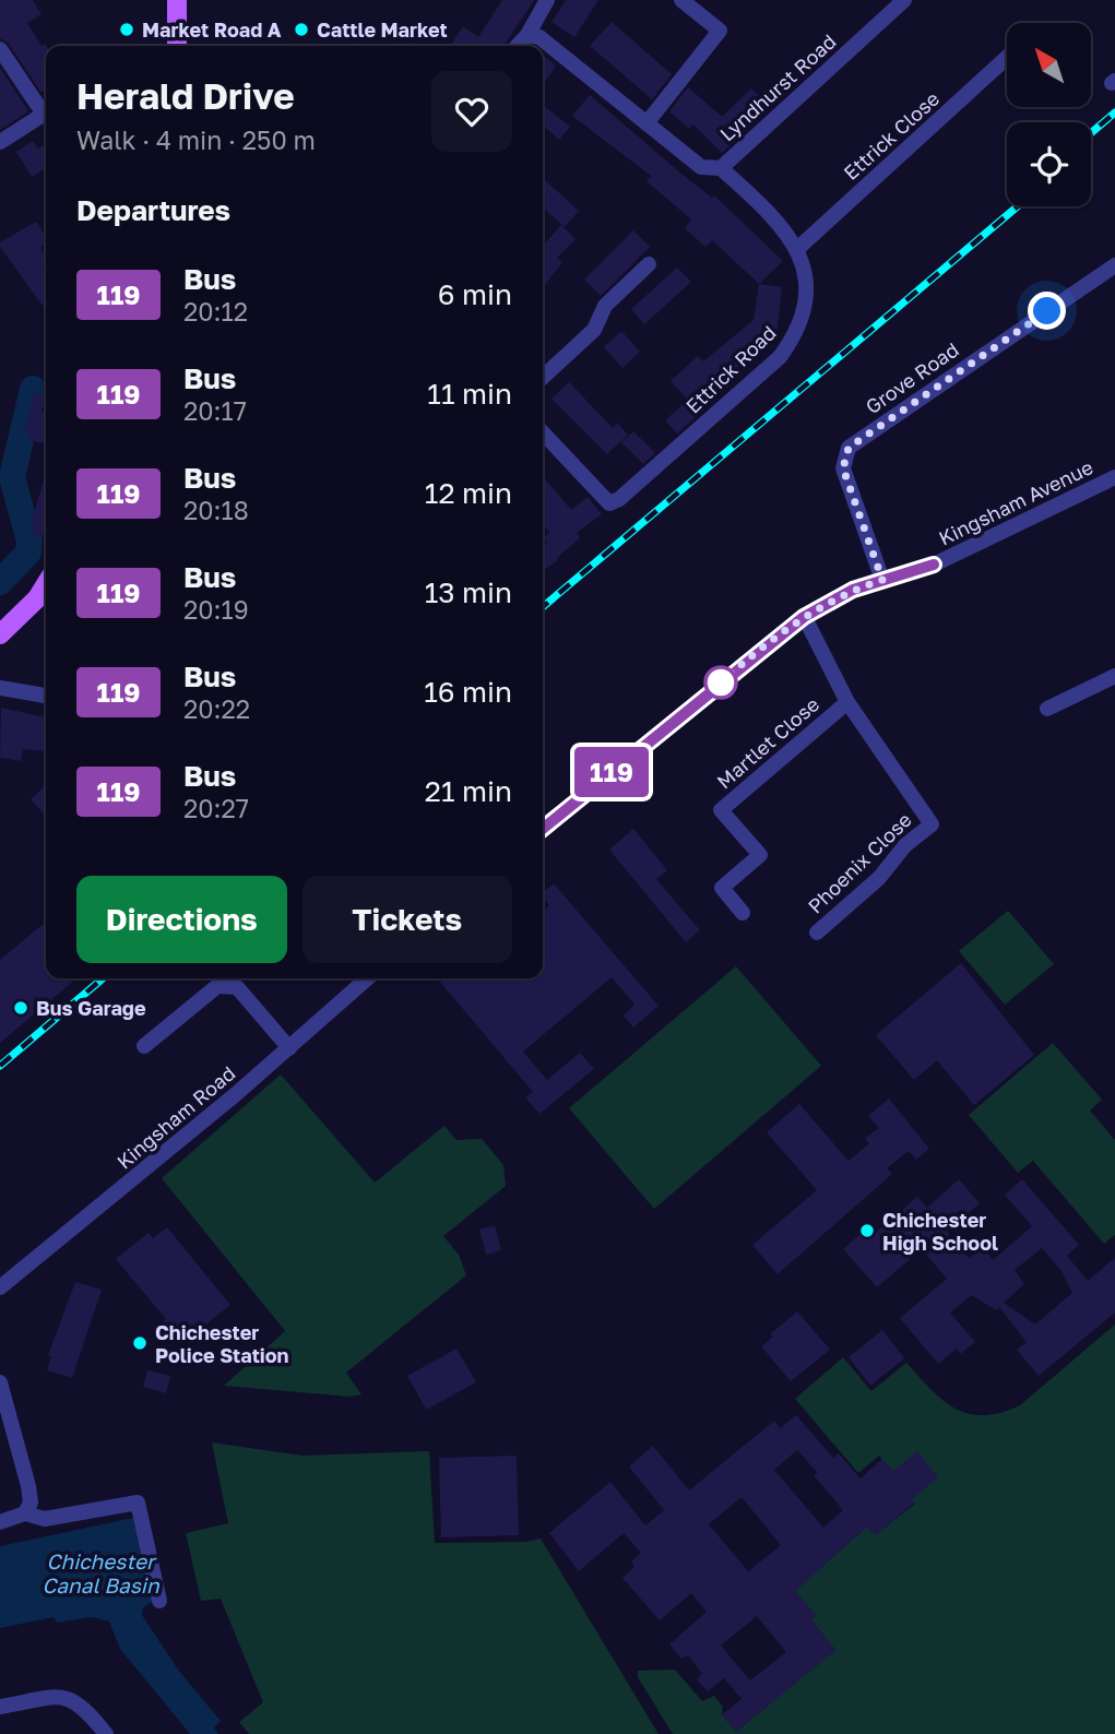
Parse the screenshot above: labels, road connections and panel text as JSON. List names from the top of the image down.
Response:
{
  "streets": {
    "street": [
      "Lyndhurst Road",
      "Ettrick Close",
      "Ettrick Road",
      "Grove Road",
      "Kingsham Avenue",
      "Martlet Close",
      "Phoenix Close",
      "Kingsham Road"
    ]
  },
  "crossings": [
    ["Lyndhurst Road", "Ettrick Road"],
    ["Ettrick Close", "Ettrick Road"],
    ["Grove Road", "Kingsham Avenue"],
    ["Martlet Close", "Phoenix Close"]
  ],
  "water": ["Chichester Canal Basin"],
  "places": [
    "Market Road A",
    "Cattle Market",
    "Bus Garage",
    "Chichester High School",
    "Chichester Police Station"
  ],
  "lines": ["bus line 119"],
  "north": "top left",
  "page": {
    "on_map": "119",
    "heading": [
      ["Herald Drive", "Walk · 4 min · 250 m"],
      "Departures"
    ],
    "list": [
      {
        "mark": "119",
        "name": "Bus",
        "note": "20:12",
        "value": "6 min"
      },
      {
        "mark": "119",
        "name": "Bus",
        "note": "20:17",
        "value": "11 min"
      },
      {
        "mark": "119",
        "name": "Bus",
        "note": "20:18",
        "value": "12 min"
      },
      {
        "mark": "119",
        "name": "Bus",
        "note": "20:19",
        "value": "13 min"
      },
      {
        "mark": "119",
        "name": "Bus",
        "note": "20:22",
        "value": "16 min"
      },
      {
        "mark": "119",
        "name": "Bus",
        "note": "20:27",
        "value": "21 min"
      }
    ],
    "buttons": ["Directions", "Tickets"]
  }
}
